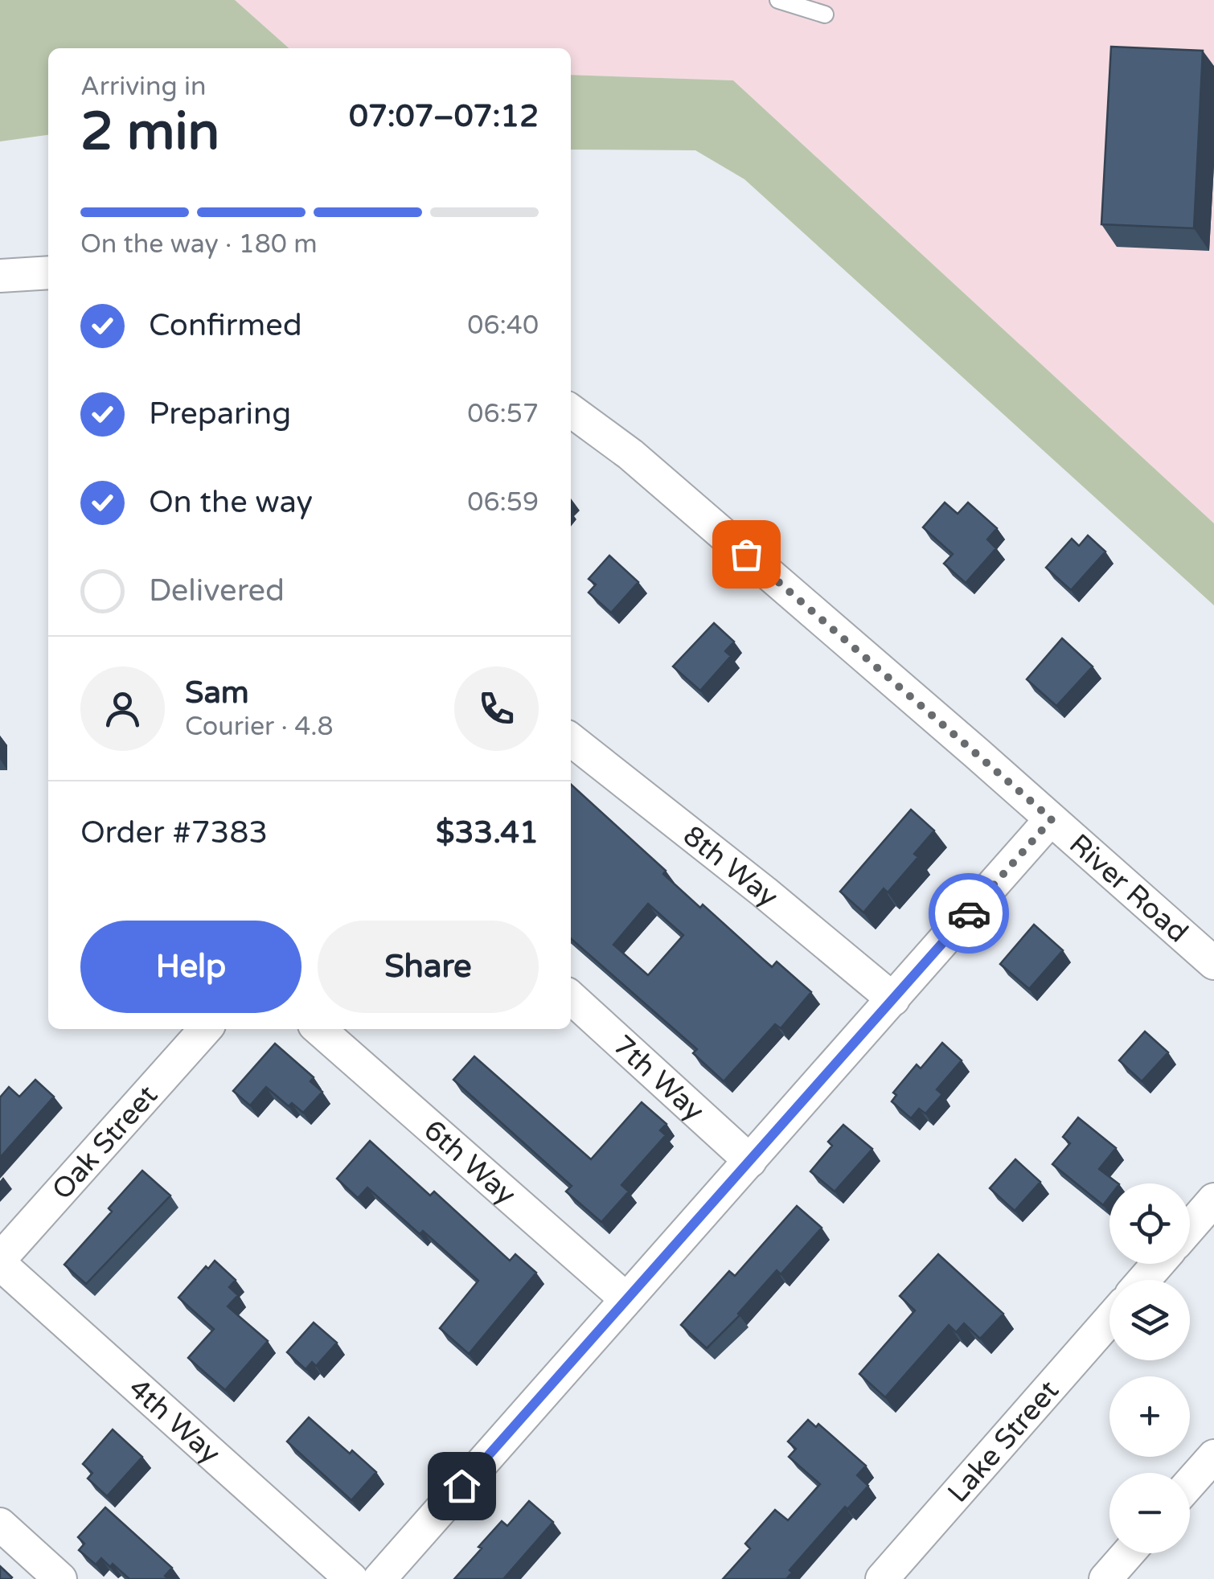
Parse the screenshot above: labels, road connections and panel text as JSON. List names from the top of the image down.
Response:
{
  "streets": {
    "street": [
      "8th Way",
      "River Road",
      "7th Way",
      "Oak Street",
      "6th Way",
      "4th Way",
      "Lake Street"
    ]
  },
  "crossings": [
    ["Oak Street", "4th Way"]
  ],
  "page": {
    "heading": ["2 min", "Arriving in", "07:07–07:12"],
    "panel": [
      "Sam",
      "Courier · 4.8",
      "Order #7383",
      "$33.41"
    ],
    "bar": "On the way · 180 m",
    "list": [
      ["Confirmed", "06:40"],
      ["Preparing", "06:57"],
      ["On the way", "06:59"],
      "Delivered"
    ],
    "buttons": ["Help", "Share"],
    "map_buttons": ["+", "−"]
  }
}
